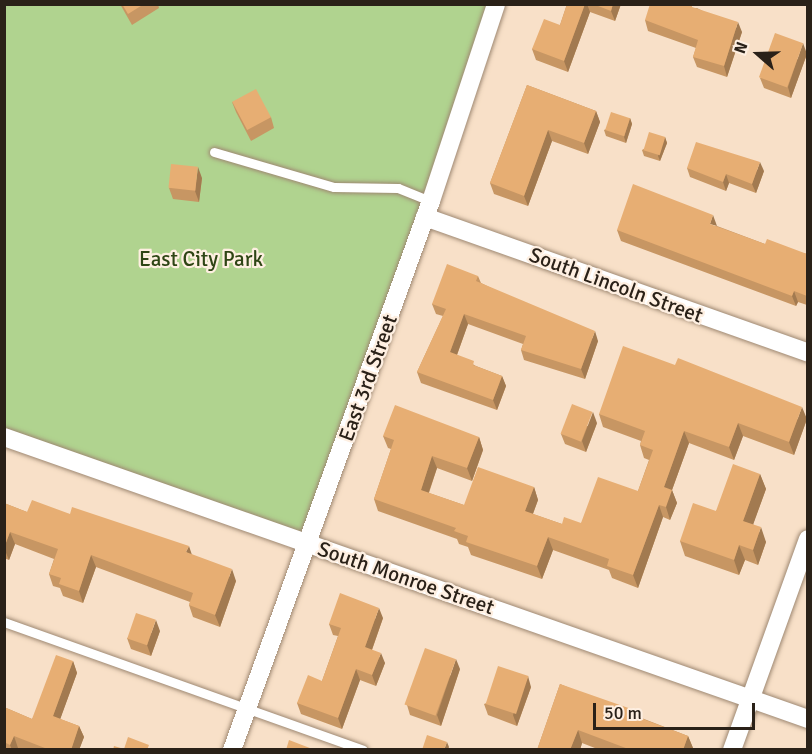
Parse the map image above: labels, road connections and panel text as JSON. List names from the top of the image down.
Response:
{
  "streets": {
    "street": ["South Lincoln Street", "East 3rd Street", "South Monroe Street"]
  },
  "crossings": [
    ["South Lincoln Street", "East 3rd Street"],
    ["East 3rd Street", "South Monroe Street"]
  ],
  "parks": ["East City Park"],
  "scale_bar": "50 m",
  "north": "left"
}
